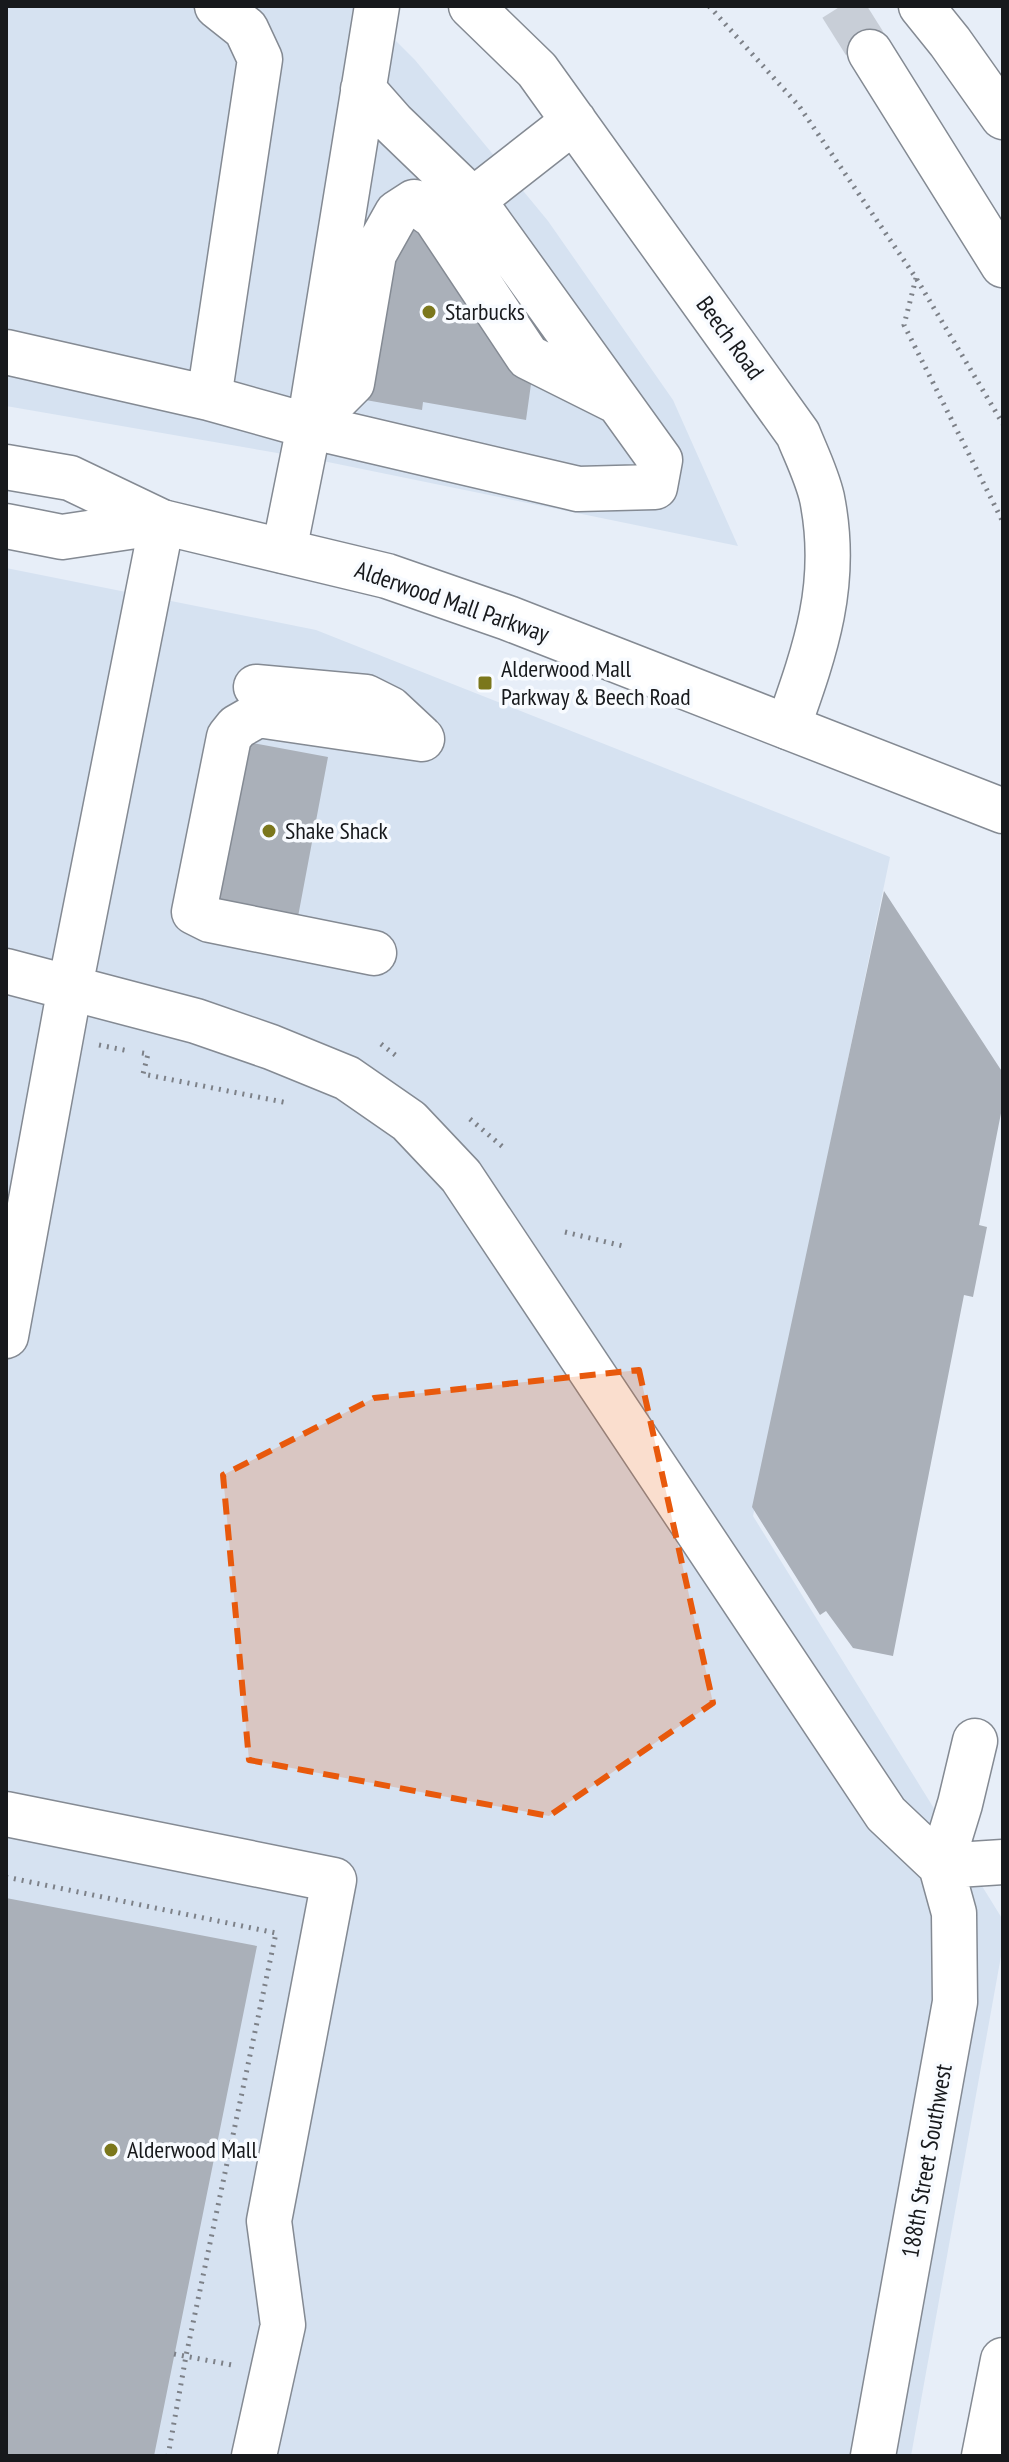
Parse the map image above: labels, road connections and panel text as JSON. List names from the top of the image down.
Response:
{
  "streets": {
    "main road": ["Beech Road", "Alderwood Mall Parkway", "188th Street Southwest"]
  },
  "crossings": [
    ["Beech Road", "Alderwood Mall Parkway"]
  ],
  "places": {
    "other": ["Starbucks", "Shake Shack", "Alderwood Mall"],
    "transit": ["Alderwood Mall Parkway & Beech Road"]
  }
}
